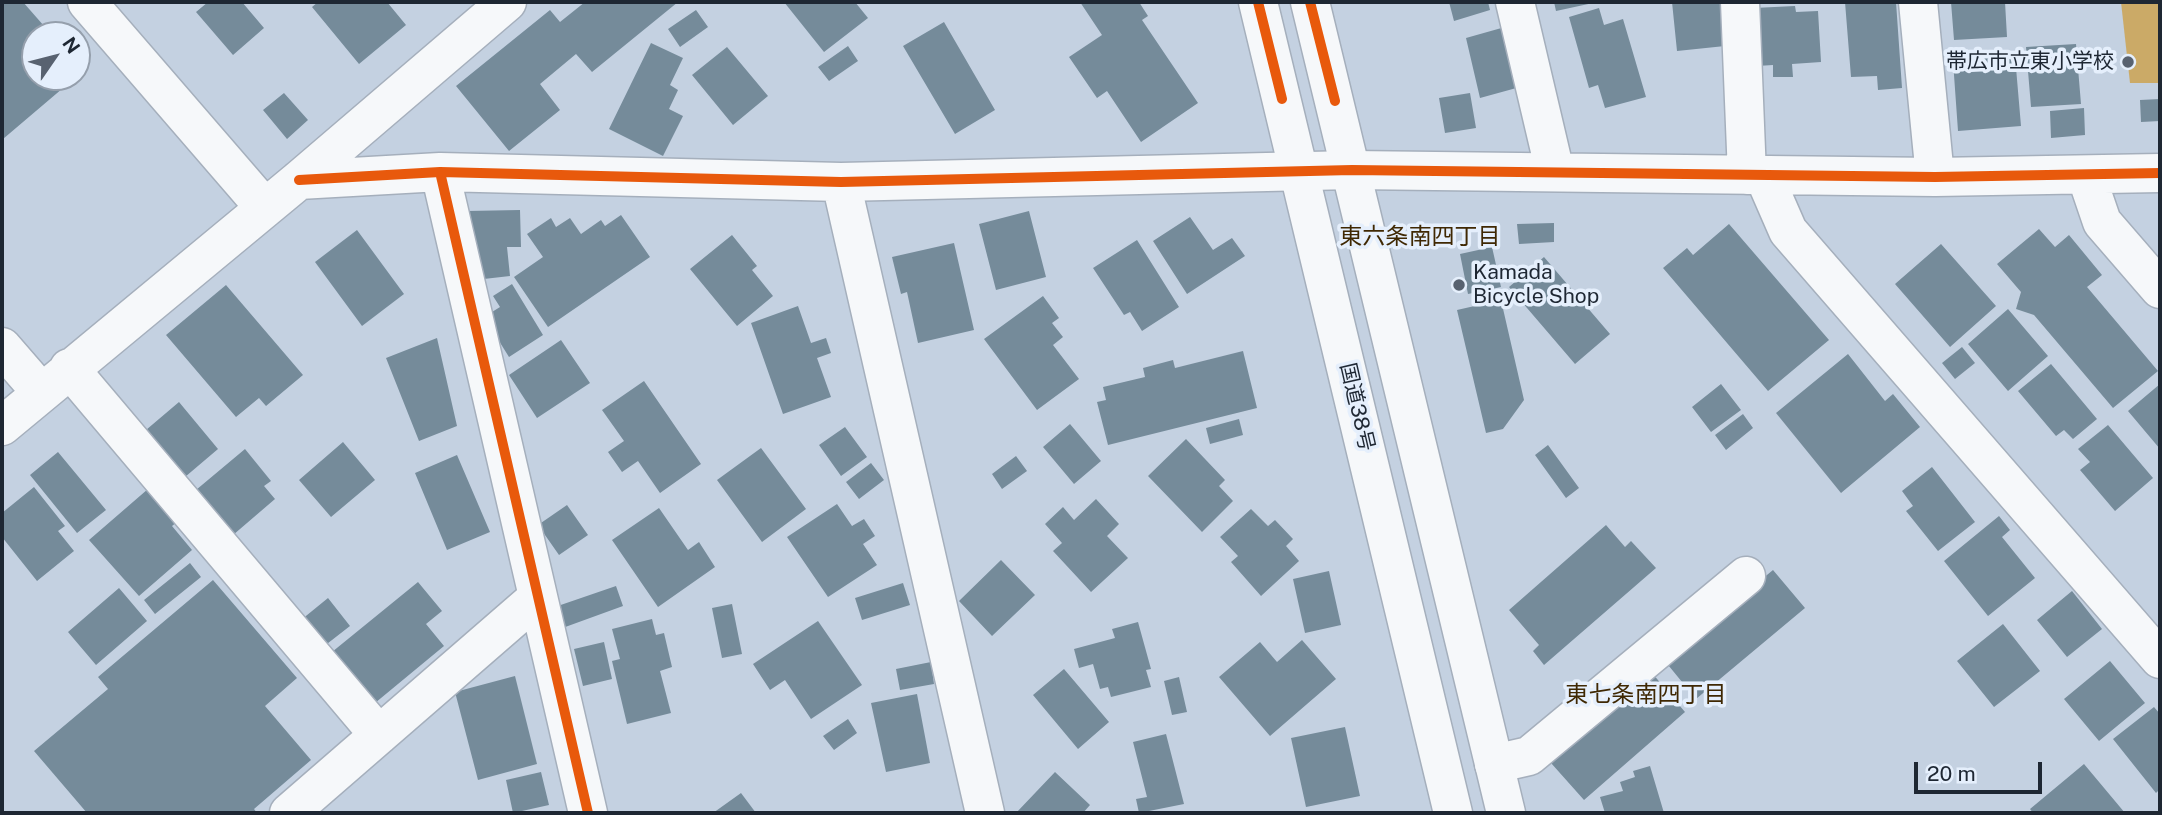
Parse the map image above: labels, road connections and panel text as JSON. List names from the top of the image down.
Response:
{
  "streets": {
    "main road": ["国道38号"]
  },
  "districts": ["東六条南四丁目", "東七条南四丁目"],
  "places": ["帯広市立東小学校", "Kamada Bicycle Shop"],
  "scale_bar": "20 m",
  "north": "top right"
}
